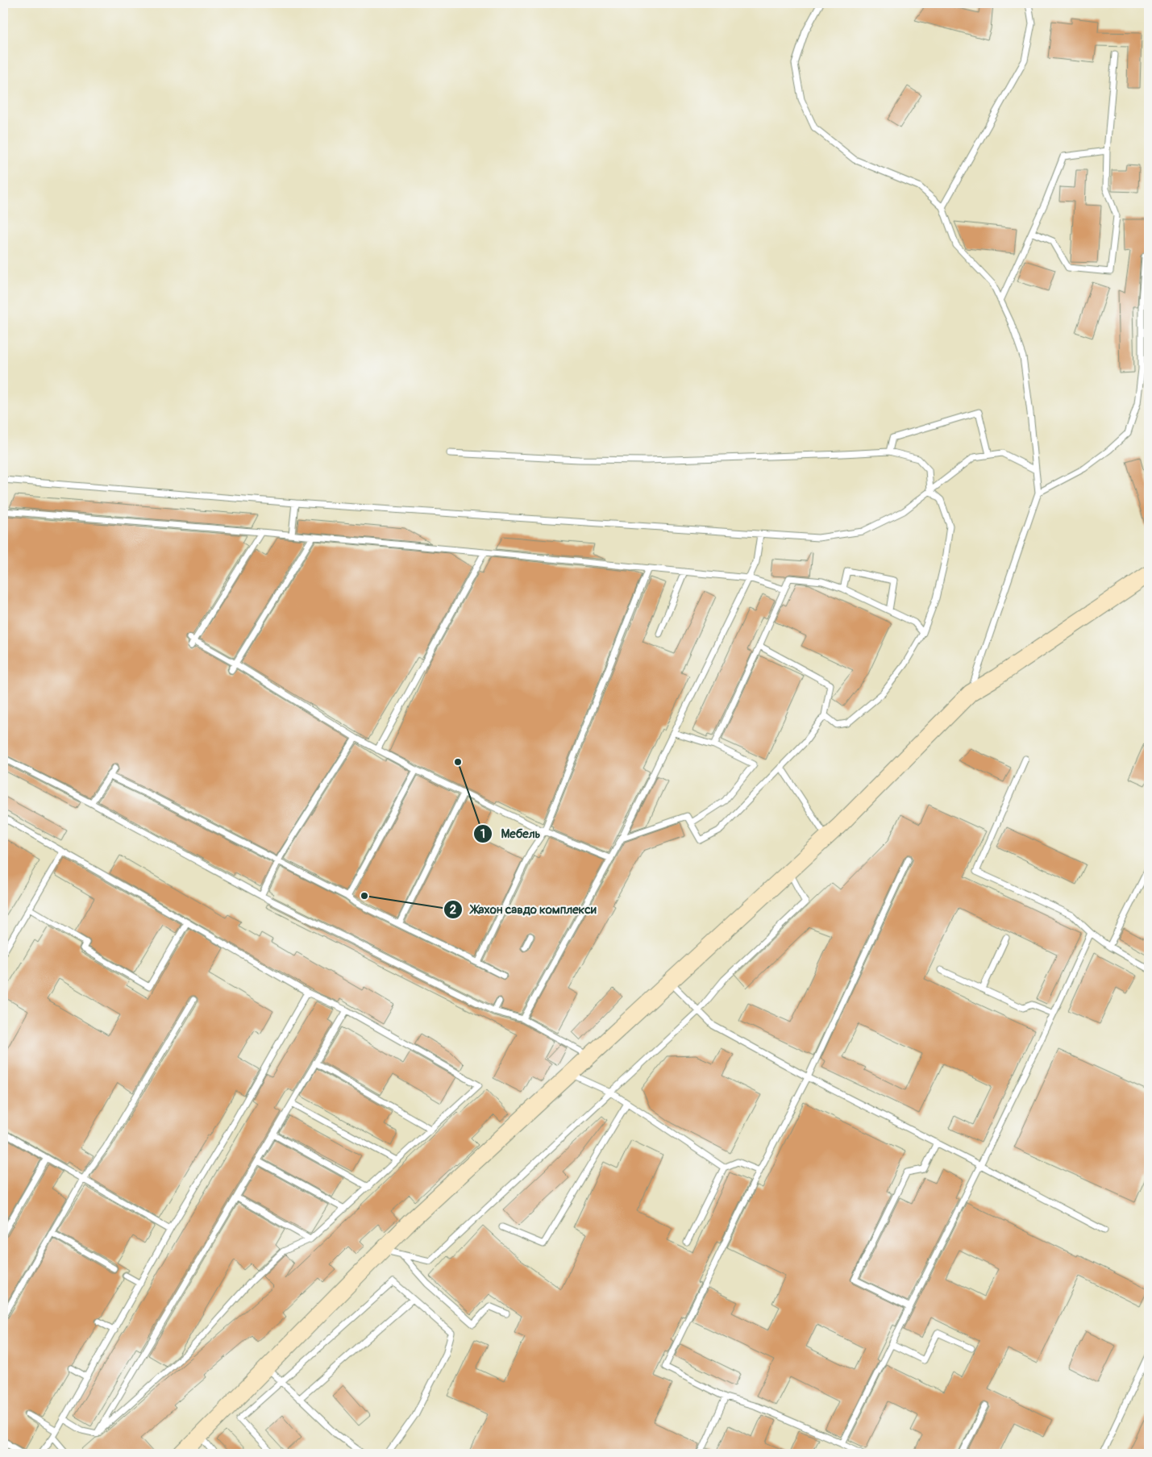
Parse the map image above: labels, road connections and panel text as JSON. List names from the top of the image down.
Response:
{
  "places": ["Мебель", "Жахон савдо комплекси"]
}
